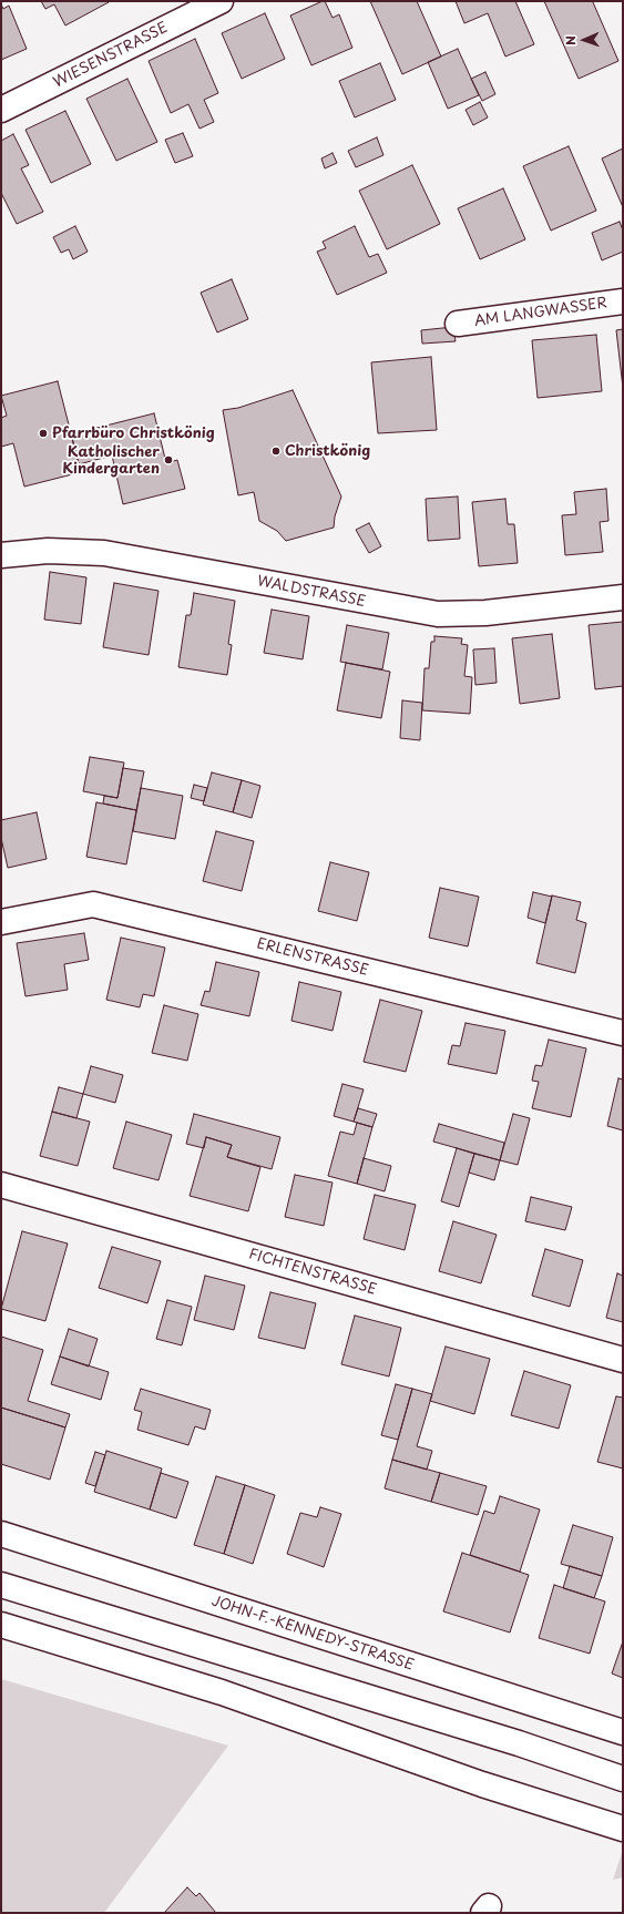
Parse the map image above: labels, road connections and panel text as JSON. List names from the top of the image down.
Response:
{
  "streets": {
    "street": [
      "WIESENSTRASSE",
      "AM LANGWASSER",
      "WALDSTRASSE",
      "ERLENSTRASSE",
      "FICHTENSTRASSE",
      "JOHN-F.-KENNEDY-STRASSE"
    ]
  },
  "places": ["Pfarrbüro Christkönig", "Christkönig", "Katholischer Kindergarten"],
  "north": "left"
}
